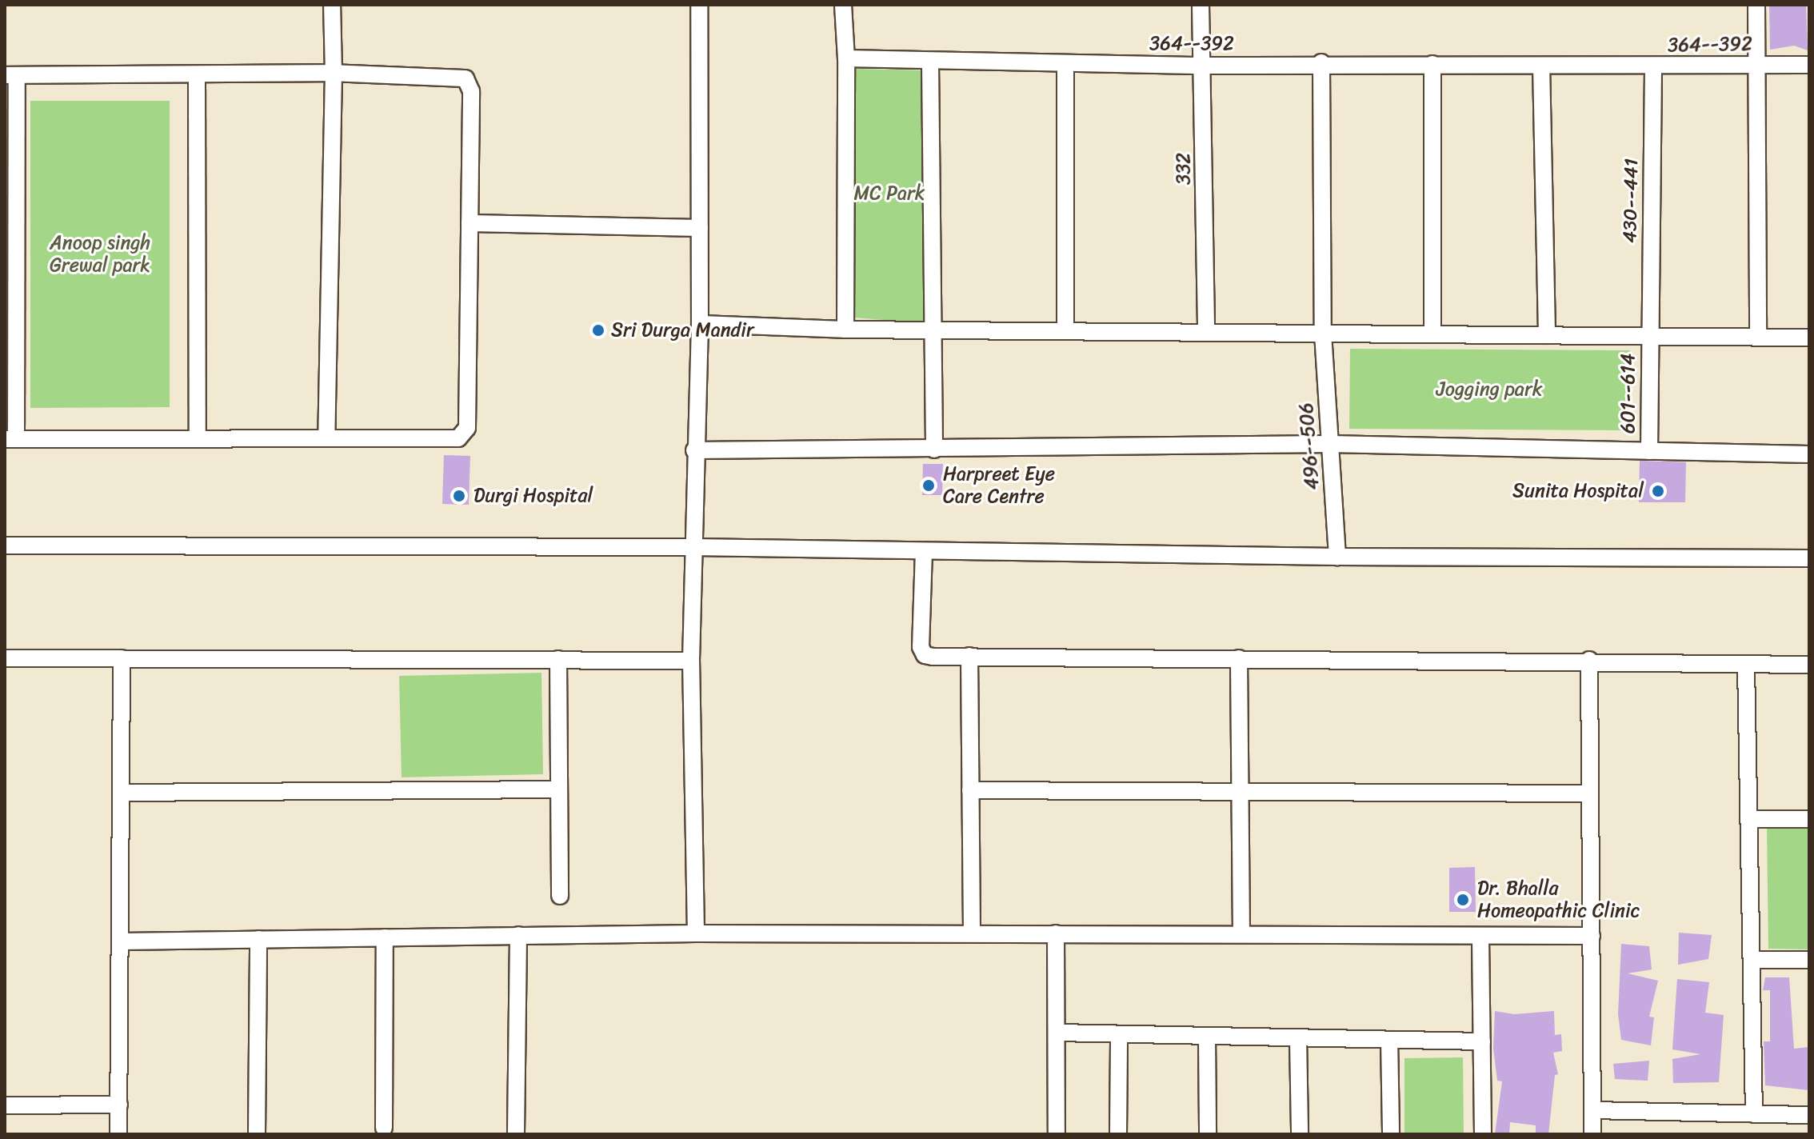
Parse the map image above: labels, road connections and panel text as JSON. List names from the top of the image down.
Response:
{
  "streets": {
    "street": [
      "364--392",
      "332",
      "430--441",
      "601--614",
      "496--506"
    ]
  },
  "crossings": [
    ["364--392", "332"],
    ["364--392", "430--441"],
    ["364--392", "496--506"],
    ["430--441", "601--614"]
  ],
  "parks": ["MC Park", "Anoop singh Grewal park", "Jogging park"],
  "places": [
    "Sri Durga Mandir",
    "Harpreet Eye Care Centre",
    "Sunita Hospital",
    "Durgi Hospital",
    "Dr. Bhalla Homeopathic Clinic"
  ]
}
